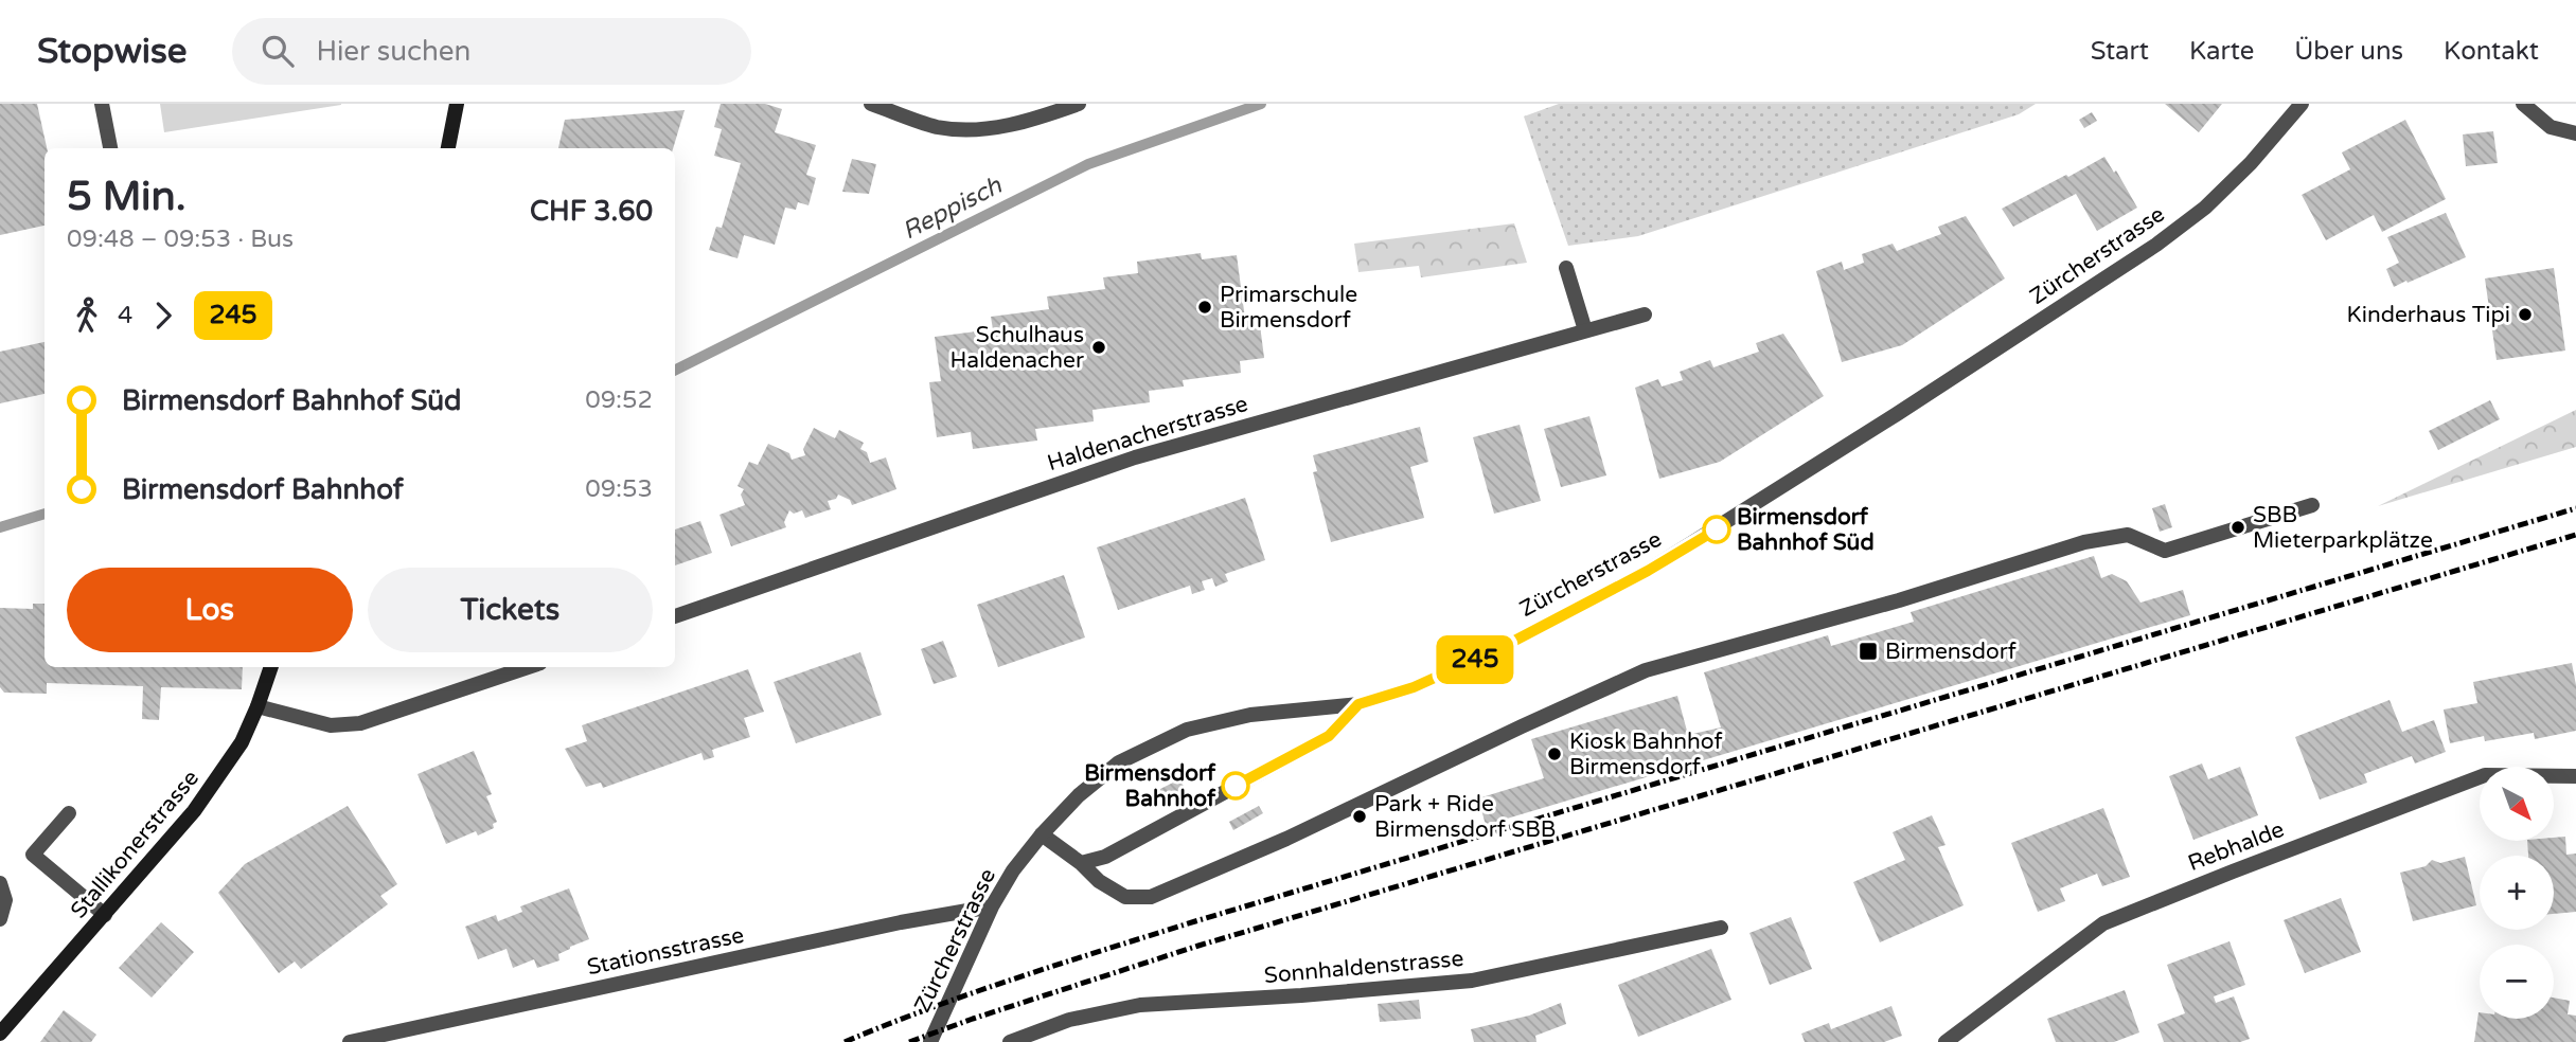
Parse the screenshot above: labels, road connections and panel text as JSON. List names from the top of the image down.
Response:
{
  "streets": {
    "street": [
      "Zürcherstrasse",
      "Haldenacherstrasse",
      "Stallikonerstrasse",
      "Rebhalde",
      "Stationsstrasse",
      "Sonnhaldenstrasse"
    ]
  },
  "crossings": [
    ["Zürcherstrasse", "Stationsstrasse"]
  ],
  "water": ["Reppisch"],
  "places": {
    "other": [
      "Primarschule Birmensdorf",
      "Kinderhaus Tipi",
      "Schulhaus Haldenacher",
      "SBB Mieterparkplätze",
      "Birmensdorf Bahnhof Süd",
      "Kiosk Bahnhof Birmensdorf",
      "Birmensdorf Bahnhof",
      "Park + Ride Birmensdorf SBB"
    ],
    "transit": ["Birmensdorf"]
  },
  "lines": ["bus line 245"],
  "north": "bottom right",
  "page": {
    "header": "Stopwise",
    "search": "Hier suchen",
    "nav": [
      "Start",
      "Karte",
      "Über uns",
      "Kontakt"
    ],
    "on_map": "245",
    "heading": ["5 Min.", "09:48 – 09:53 · Bus", "CHF 3.60"],
    "legs": ["4", "245"],
    "list": [
      {
        "name": "Birmensdorf Bahnhof Süd",
        "value": "09:52"
      },
      {
        "name": "Birmensdorf Bahnhof",
        "value": "09:53"
      }
    ],
    "buttons": ["Los", "Tickets"],
    "map_buttons": ["+", "−"]
  }
}
